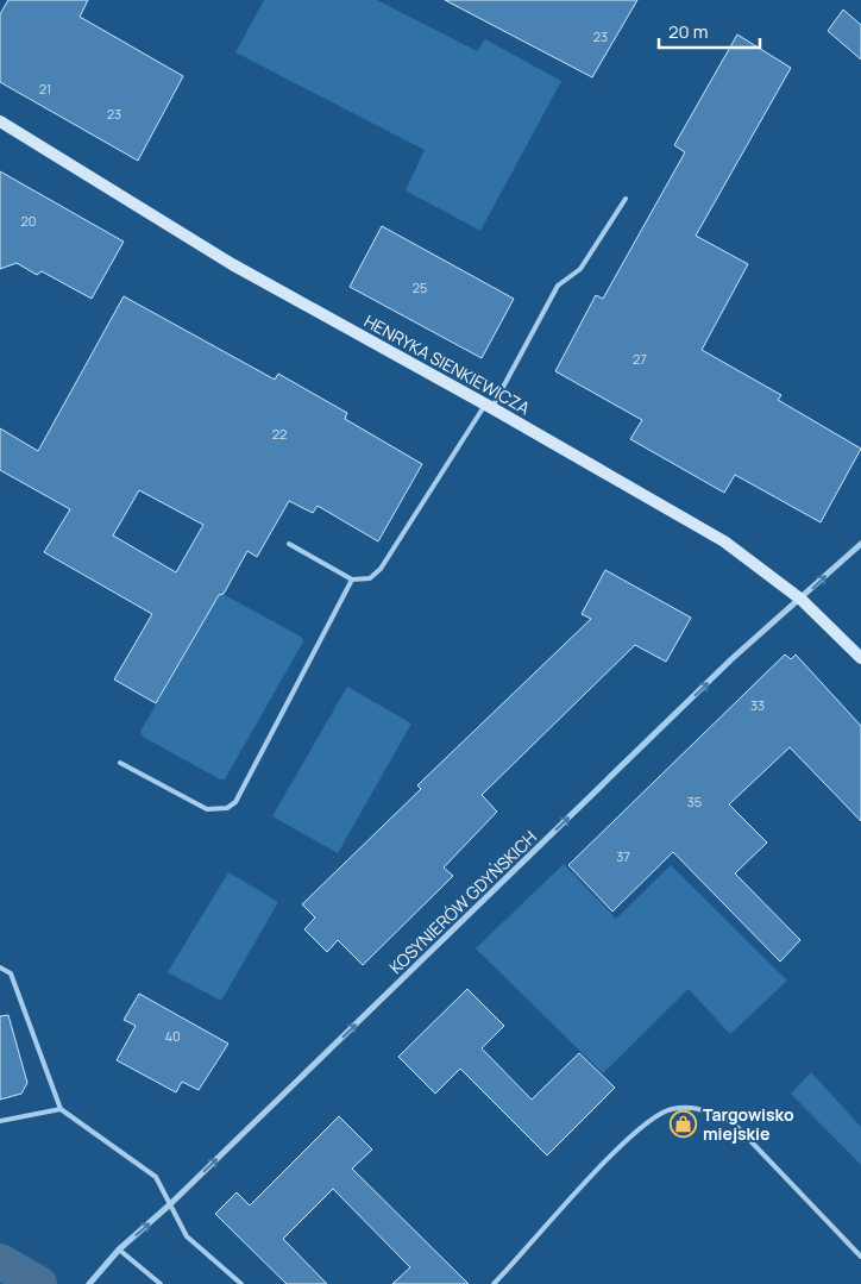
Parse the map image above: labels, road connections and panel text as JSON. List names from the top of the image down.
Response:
{
  "streets": {
    "street": ["HENRYKA SIENKIEWICZA", "KOSYNIERÓW GDYŃSKICH"]
  },
  "crossings": [
    ["HENRYKA SIENKIEWICZA", "KOSYNIERÓW GDYŃSKICH"]
  ],
  "one_way": ["KOSYNIERÓW GDYŃSKICH"],
  "places": {
    "shop": ["Targowisko miejskie"]
  },
  "house_numbers": [
    "23",
    "21",
    "23",
    "20",
    "25",
    "27",
    "22",
    "33",
    "35",
    "37",
    "40"
  ],
  "scale_bar": "20 m"
}
